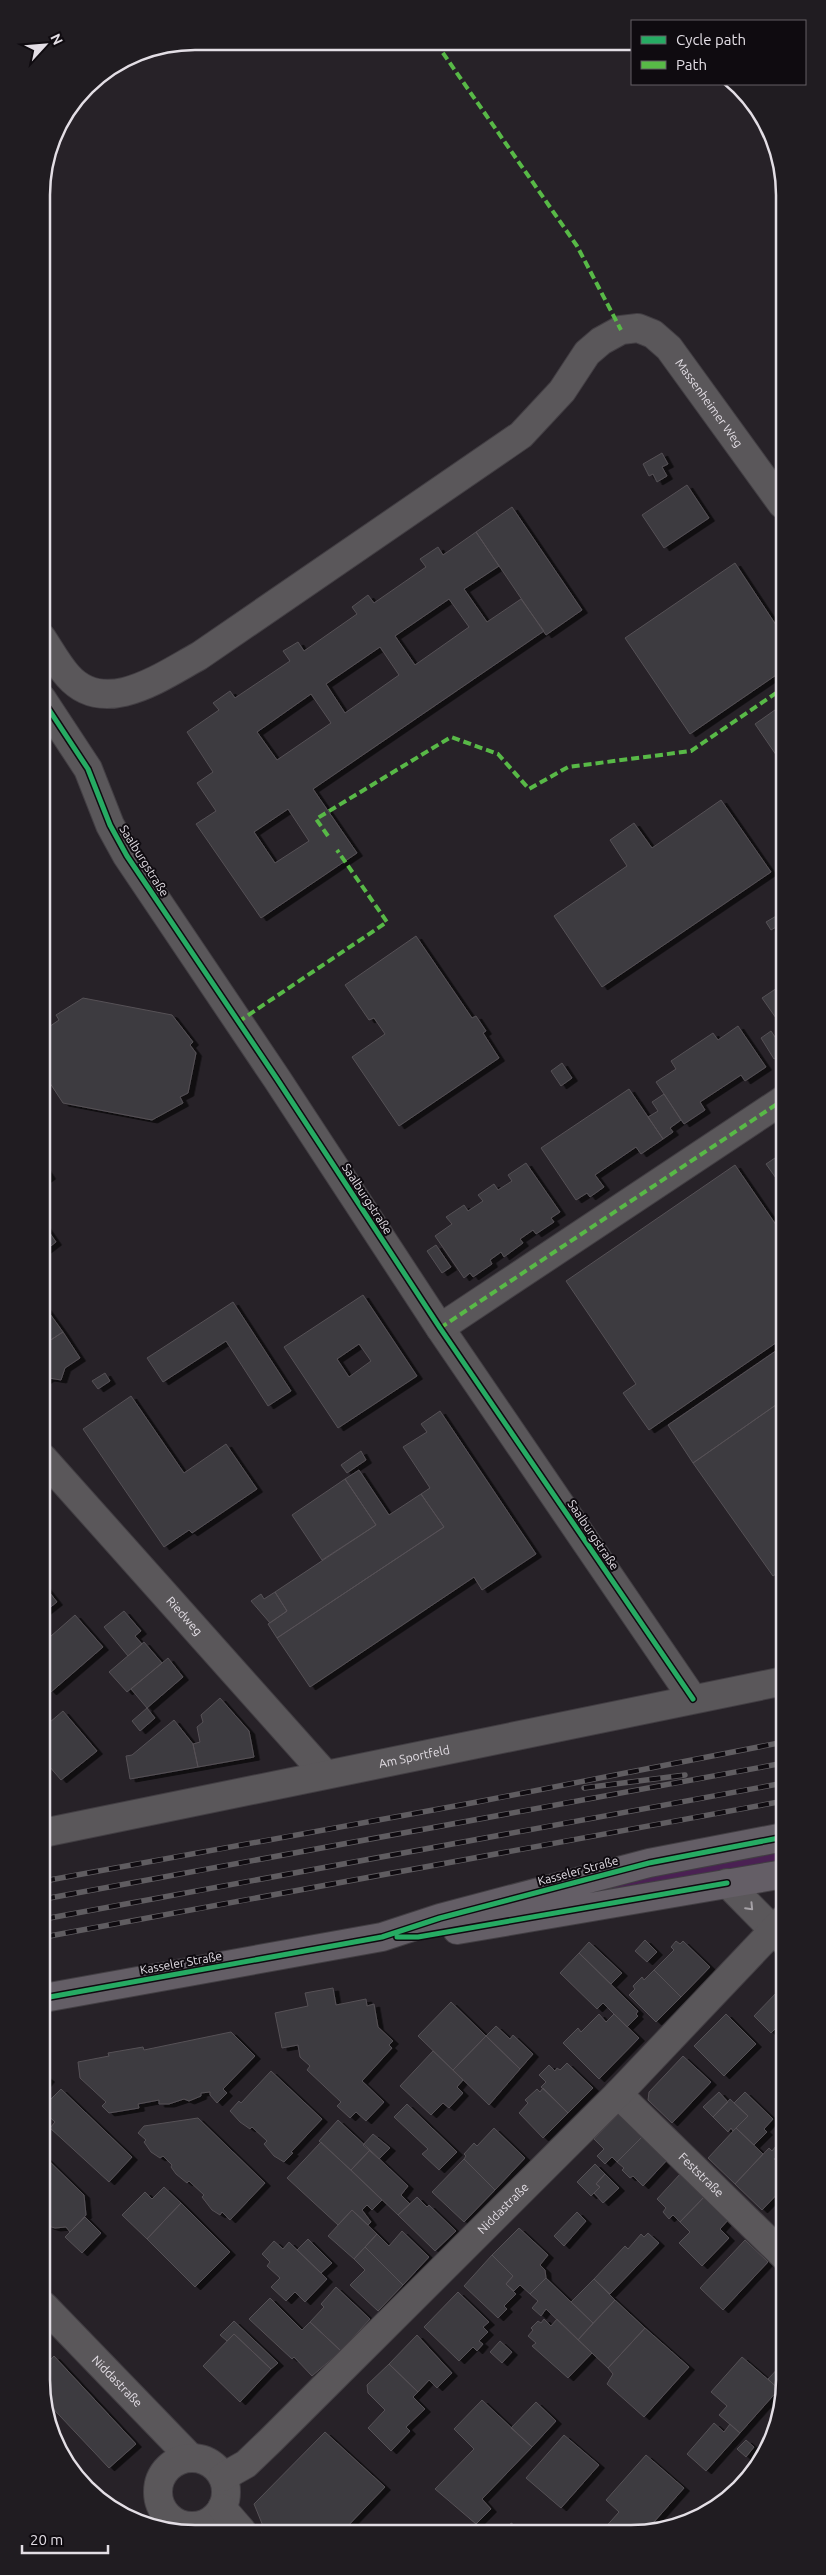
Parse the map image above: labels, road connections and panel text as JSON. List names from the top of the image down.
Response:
{
  "streets": {
    "main road": ["Kasseler Straße"],
    "street": [
      "Massenheimer Weg",
      "Saalburgstraße",
      "Riedweg",
      "Am Sportfeld",
      "Feststraße",
      "Niddastraße"
    ]
  },
  "crossings": [
    ["Saalburgstraße", "Am Sportfeld"],
    ["Riedweg", "Am Sportfeld"],
    ["Kasseler Straße", "Niddastraße"],
    ["Feststraße", "Niddastraße"]
  ],
  "legend": ["Cycle path", "Path"],
  "scale_bar": "20 m",
  "north": "top right"
}
